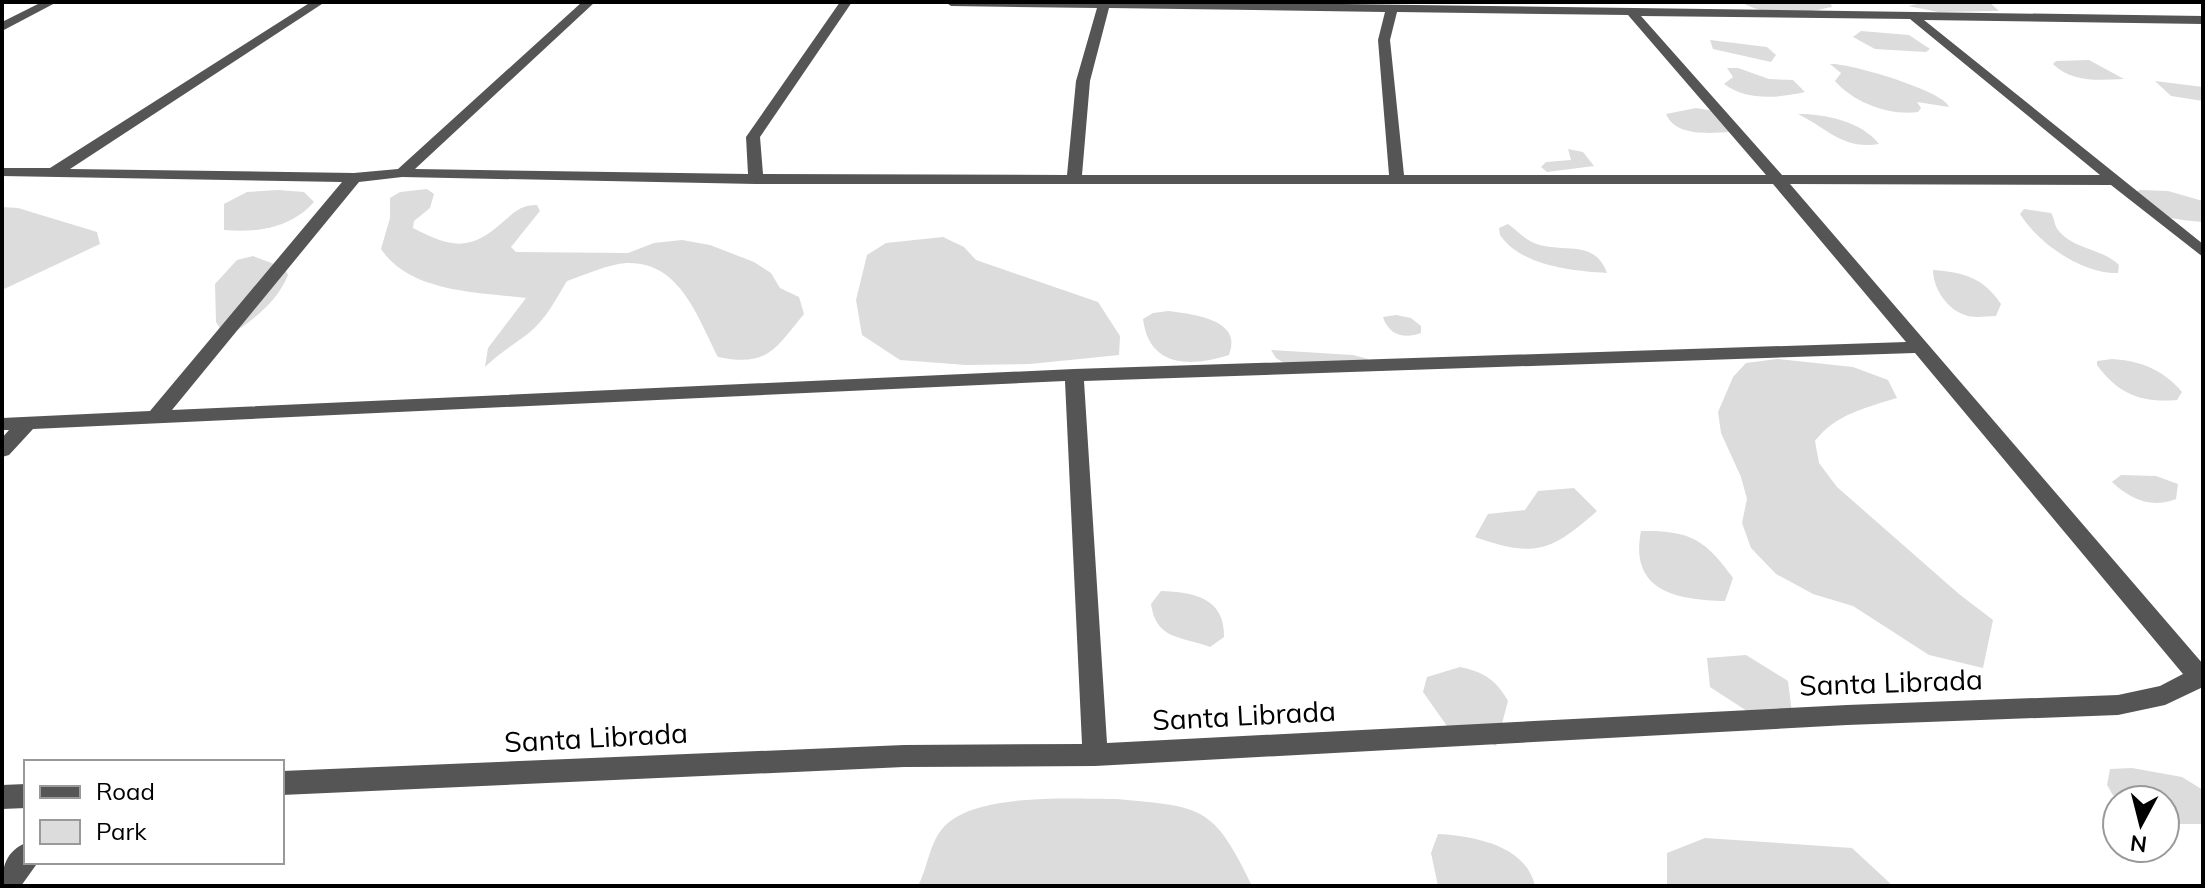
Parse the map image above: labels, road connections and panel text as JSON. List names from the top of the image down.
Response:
{
  "streets": {
    "street": ["Santa Librada"]
  },
  "legend": ["Road", "Park"],
  "north": "bottom"
}
